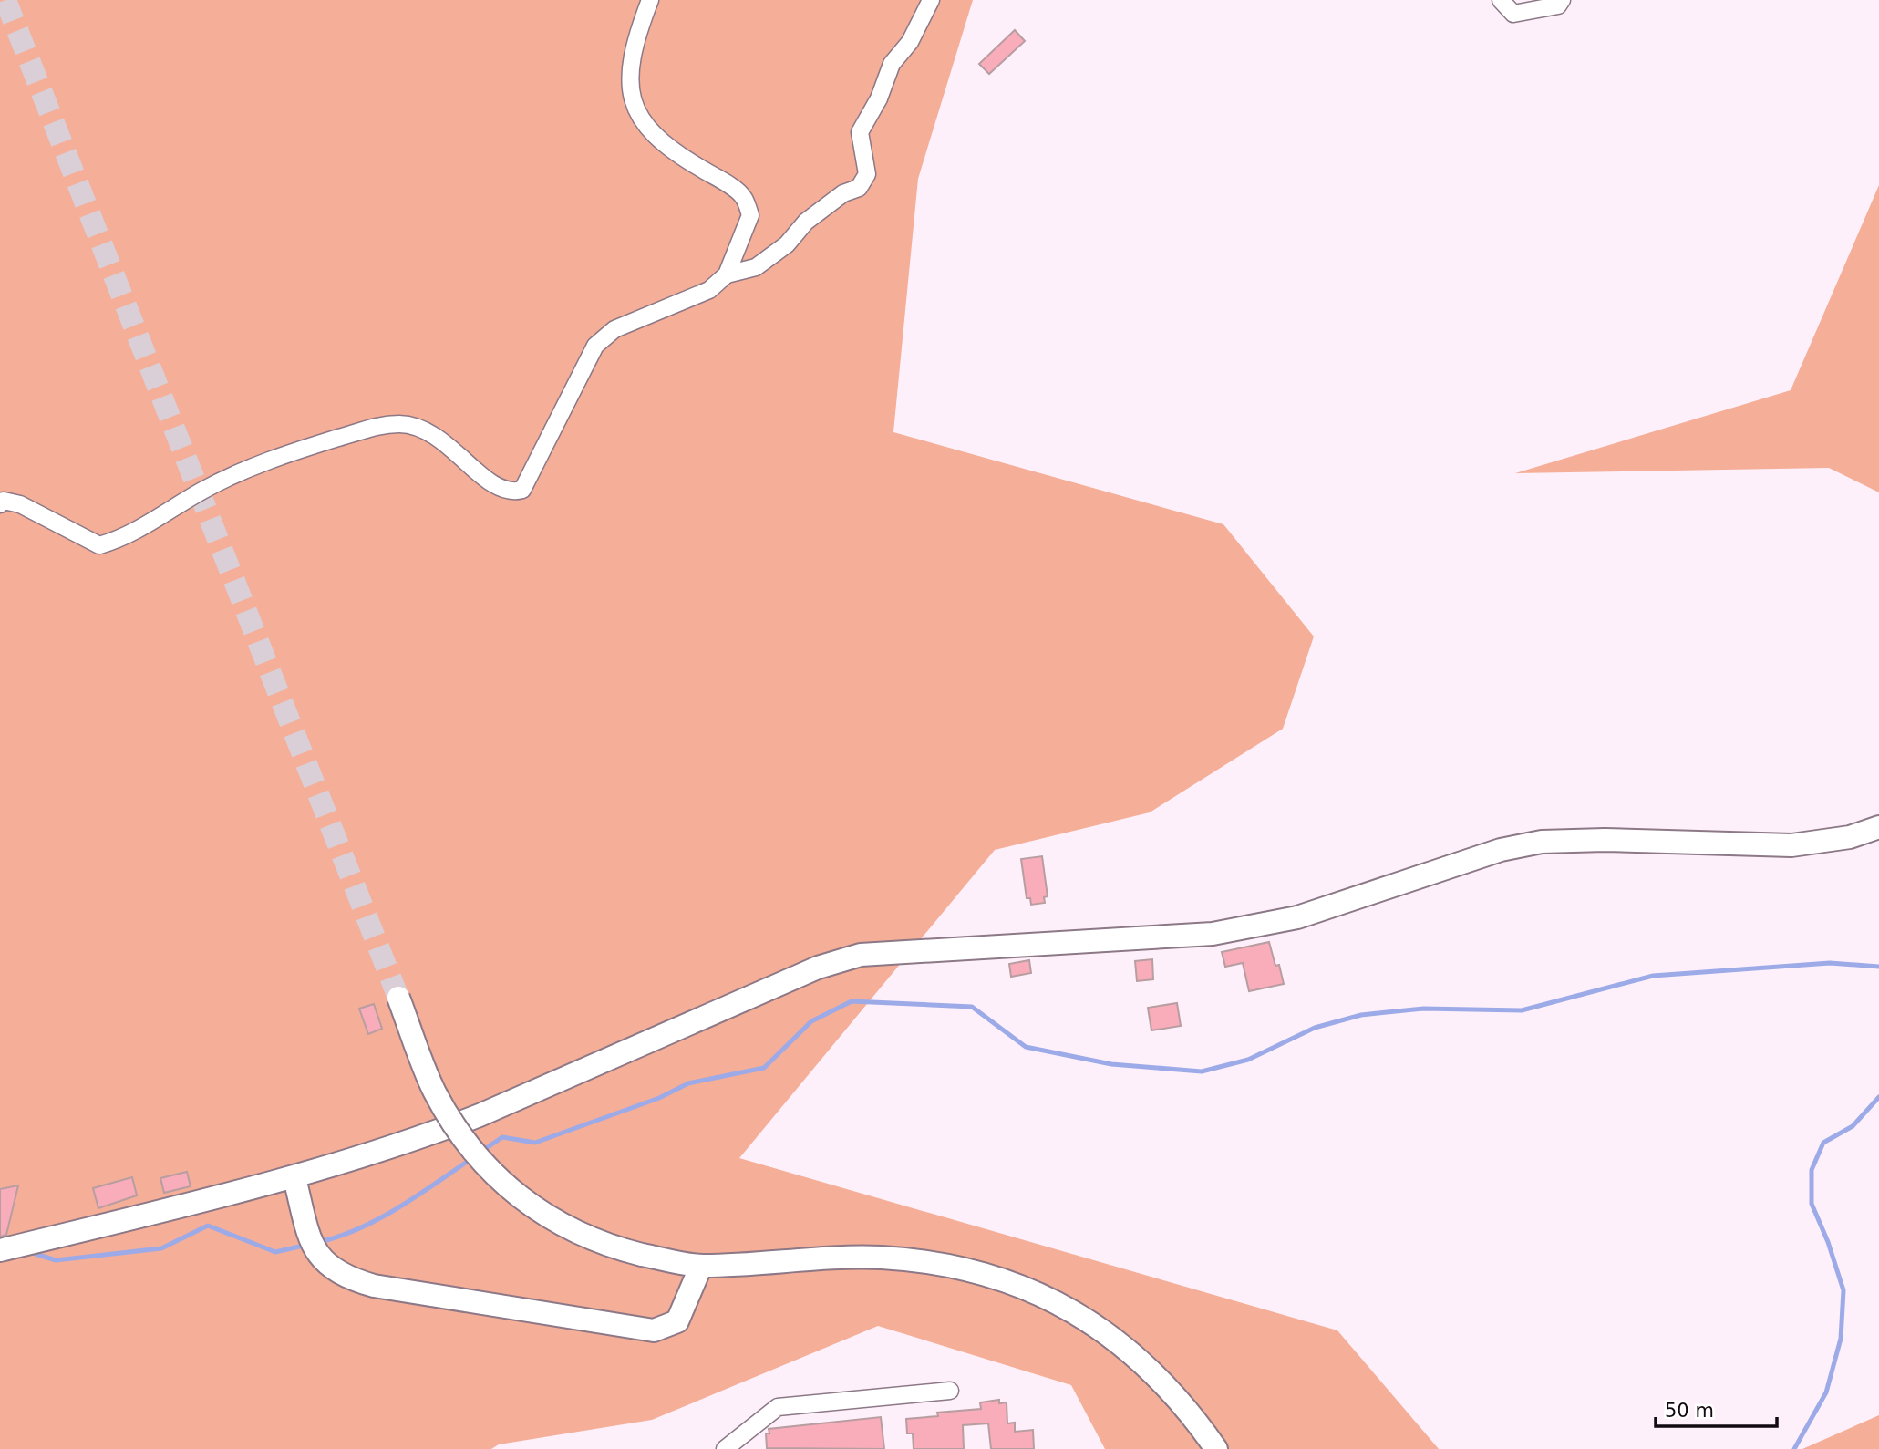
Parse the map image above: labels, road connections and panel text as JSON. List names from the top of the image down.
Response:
{
  "scale_bar": "50 m"
}
